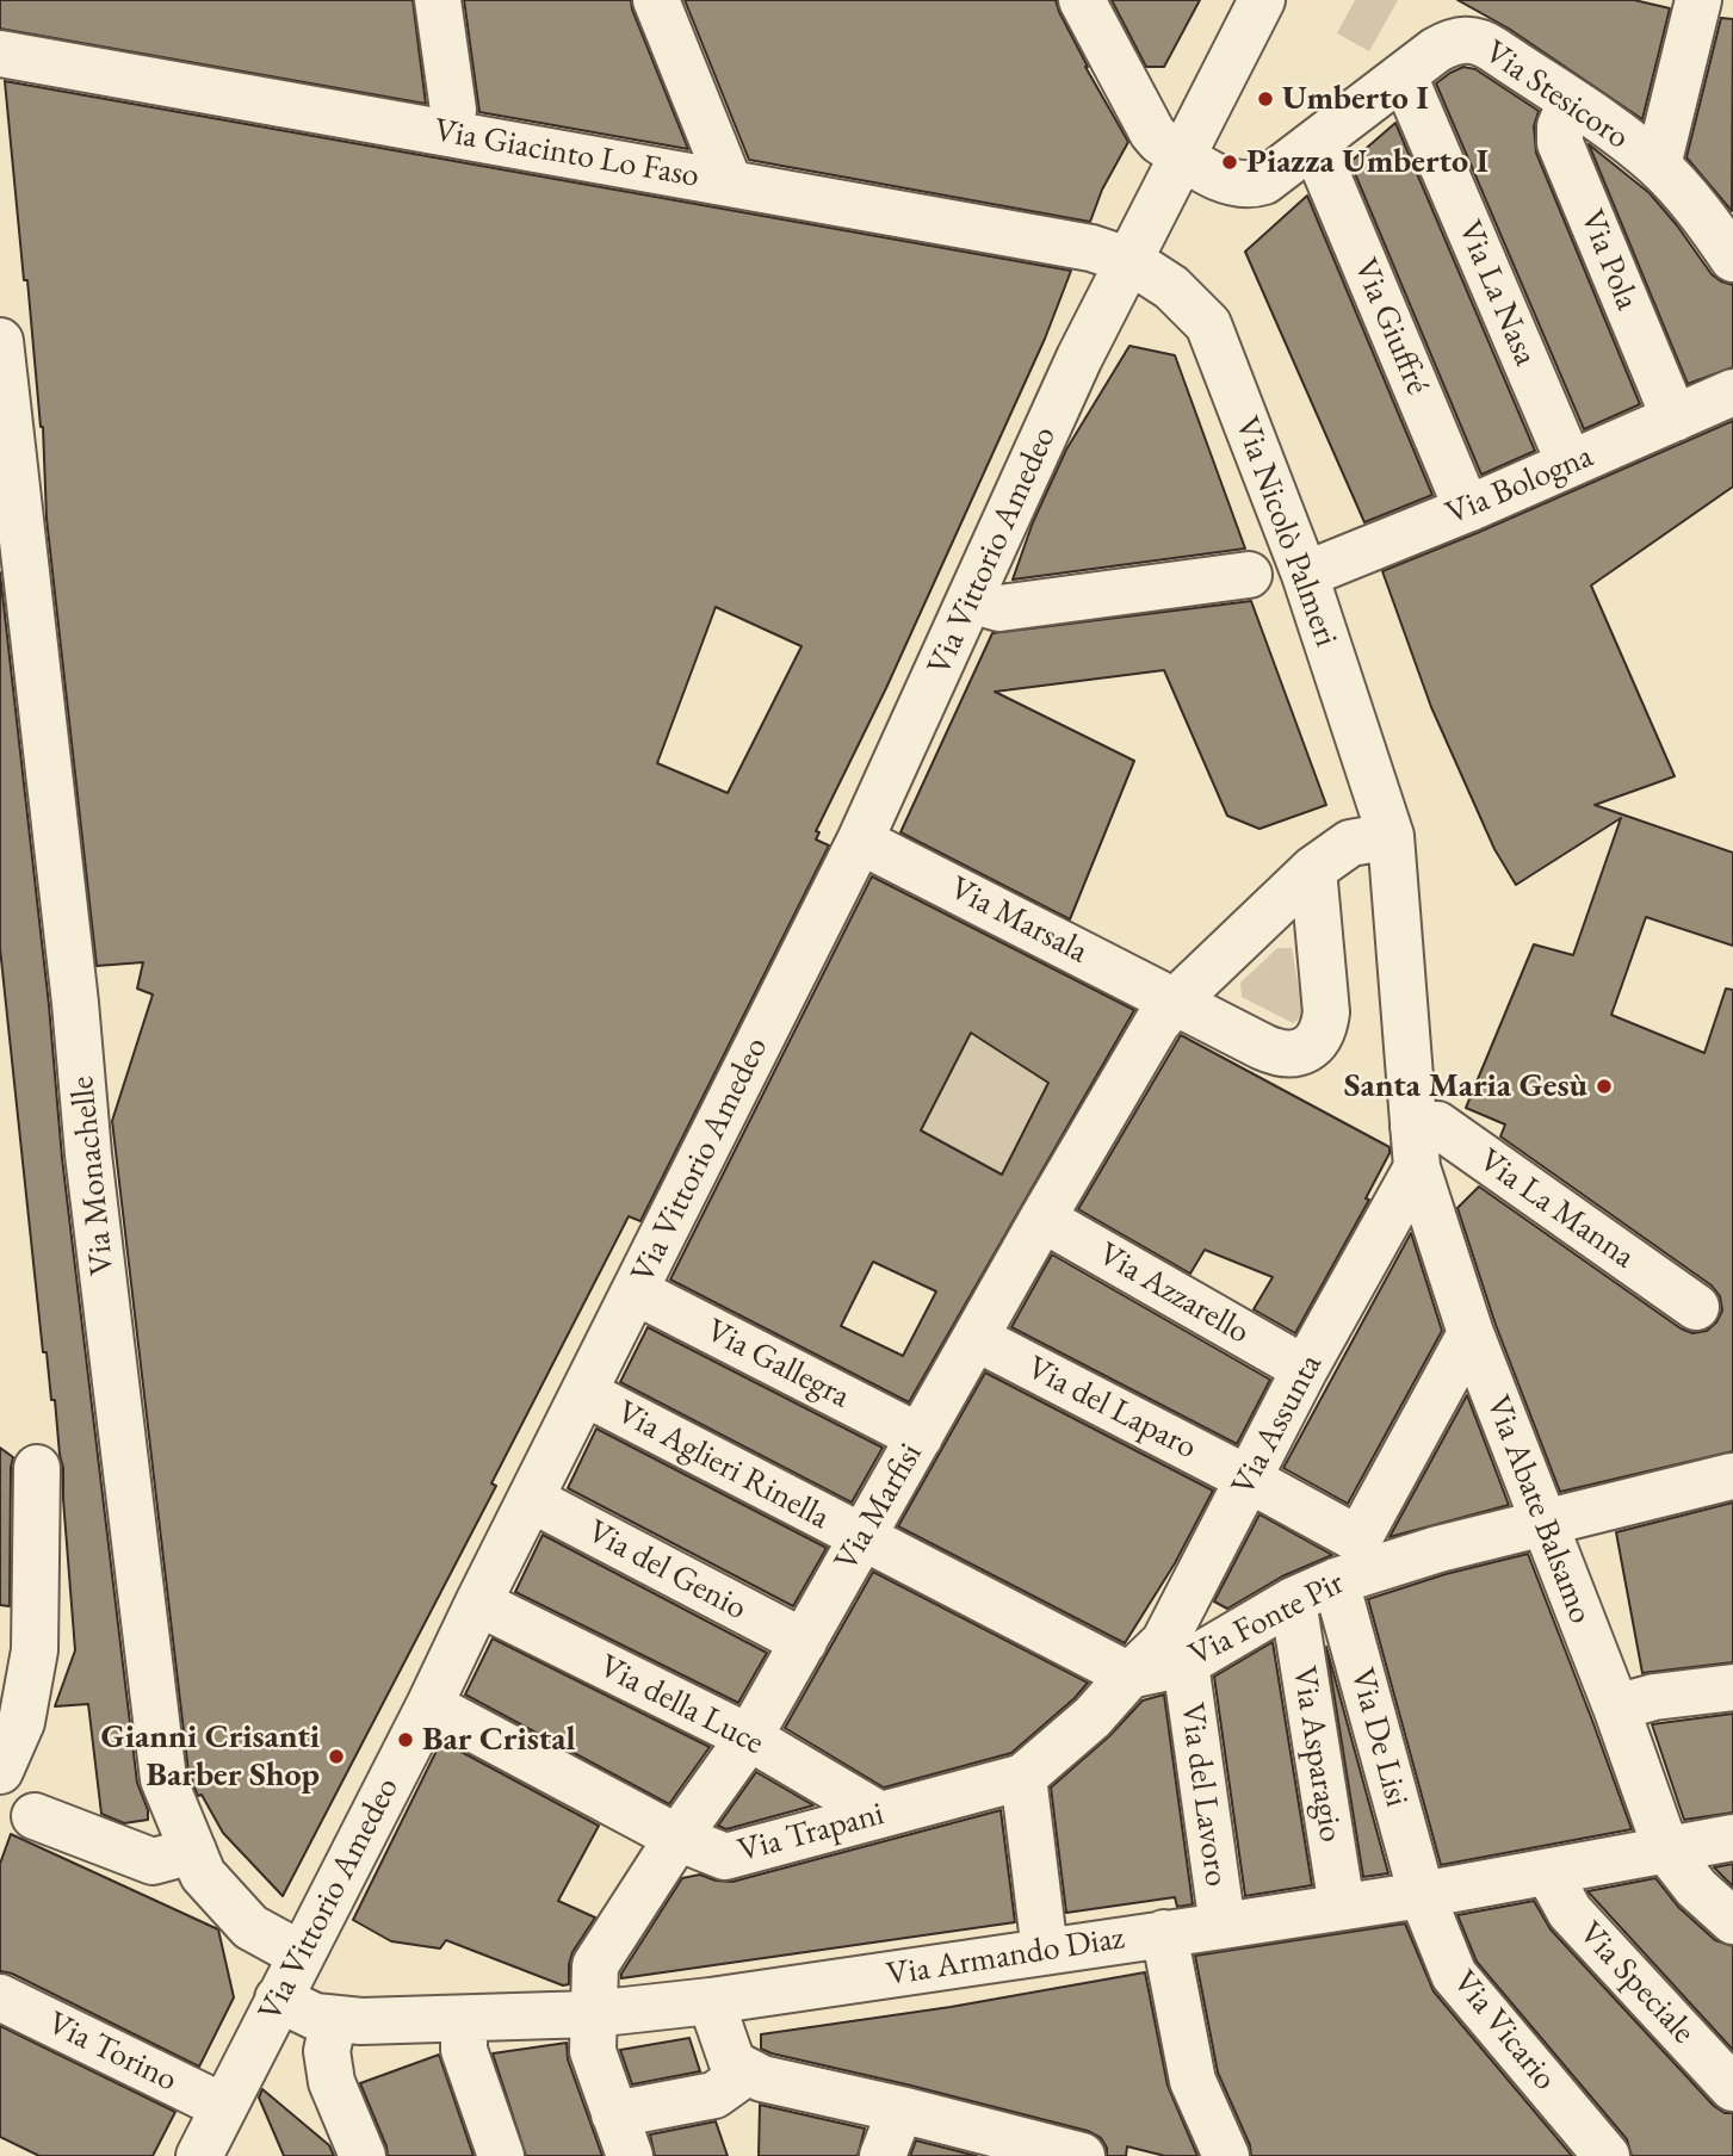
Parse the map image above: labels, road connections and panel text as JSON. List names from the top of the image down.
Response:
{
  "streets": {
    "street": [
      "Via Stesicoro",
      "Via Giacinto Lo Faso",
      "Via Pola",
      "Via La Nasa",
      "Via Giuffré",
      "Via Bologna",
      "Via Nicolò Palmeri",
      "Via Vittorio Amedeo",
      "Via Marsala",
      "Via Monachelle",
      "Via La Manna",
      "Via Azzarello",
      "Via Gallegra",
      "Via del Laparo",
      "Via Assunta",
      "Via Aglieri Rinella",
      "Via Marfisi",
      "Via Abate Balsamo",
      "Via del Genio",
      "Via Fonte Pir",
      "Via della Luce",
      "Via De Lisi",
      "Via Asparagio",
      "Via del Lavoro",
      "Via Trapani",
      "Via Armando Diaz",
      "Via Speciale",
      "Via Vicario",
      "Via Torino"
    ]
  },
  "crossings": [
    ["Via Stesicoro", "Via Pola"],
    ["Via Stesicoro", "Via La Nasa"],
    ["Via Stesicoro", "Via Giuffré"],
    ["Via Stesicoro", "Via Vittorio Amedeo"],
    ["Via Giacinto Lo Faso", "Via Nicolò Palmeri"],
    ["Via Giacinto Lo Faso", "Via Vittorio Amedeo"],
    ["Via Pola", "Via Bologna"],
    ["Via La Nasa", "Via Bologna"],
    ["Via Giuffré", "Via Bologna"],
    ["Via Bologna", "Via Nicolò Palmeri"],
    ["Via Nicolò Palmeri", "Via Vittorio Amedeo"],
    ["Via Nicolò Palmeri", "Via La Manna"],
    ["Via Nicolò Palmeri", "Via Assunta"],
    ["Via Nicolò Palmeri", "Via Marfisi"],
    ["Via Nicolò Palmeri", "Via Abate Balsamo"],
    ["Via Vittorio Amedeo", "Via Marsala"],
    ["Via Vittorio Amedeo", "Via Monachelle"],
    ["Via Vittorio Amedeo", "Via Gallegra"],
    ["Via Vittorio Amedeo", "Via Aglieri Rinella"],
    ["Via Vittorio Amedeo", "Via del Genio"],
    ["Via Vittorio Amedeo", "Via della Luce"],
    ["Via Vittorio Amedeo", "Via Trapani"],
    ["Via Vittorio Amedeo", "Via Armando Diaz"],
    ["Via Vittorio Amedeo", "Via Torino"],
    ["Via Marsala", "Via Marfisi"],
    ["Via La Manna", "Via Assunta"],
    ["Via La Manna", "Via Abate Balsamo"],
    ["Via Azzarello", "Via Assunta"],
    ["Via Azzarello", "Via Marfisi"],
    ["Via Gallegra", "Via Marfisi"],
    ["Via del Laparo", "Via Assunta"],
    ["Via del Laparo", "Via Marfisi"],
    ["Via del Laparo", "Via Abate Balsamo"],
    ["Via Assunta", "Via Aglieri Rinella"],
    ["Via Assunta", "Via Abate Balsamo"],
    ["Via Assunta", "Via Fonte Pir"],
    ["Via Aglieri Rinella", "Via Marfisi"],
    ["Via Aglieri Rinella", "Via Fonte Pir"],
    ["Via Marfisi", "Via del Genio"],
    ["Via Marfisi", "Via della Luce"],
    ["Via Marfisi", "Via Trapani"],
    ["Via Marfisi", "Via Armando Diaz"],
    ["Via Abate Balsamo", "Via Fonte Pir"],
    ["Via Abate Balsamo", "Via Armando Diaz"],
    ["Via Fonte Pir", "Via De Lisi"],
    ["Via Fonte Pir", "Via Asparagio"],
    ["Via Fonte Pir", "Via del Lavoro"],
    ["Via della Luce", "Via Trapani"],
    ["Via De Lisi", "Via Armando Diaz"],
    ["Via De Lisi", "Via Vicario"],
    ["Via Asparagio", "Via Armando Diaz"],
    ["Via del Lavoro", "Via Armando Diaz"],
    ["Via Armando Diaz", "Via Speciale"],
    ["Via Armando Diaz", "Via Vicario"]
  ],
  "places": [
    "Umberto I",
    "Piazza Umberto I",
    "Santa Maria Gesù",
    "Bar Cristal",
    "Gianni Crisanti Barber Shop"
  ]
}
